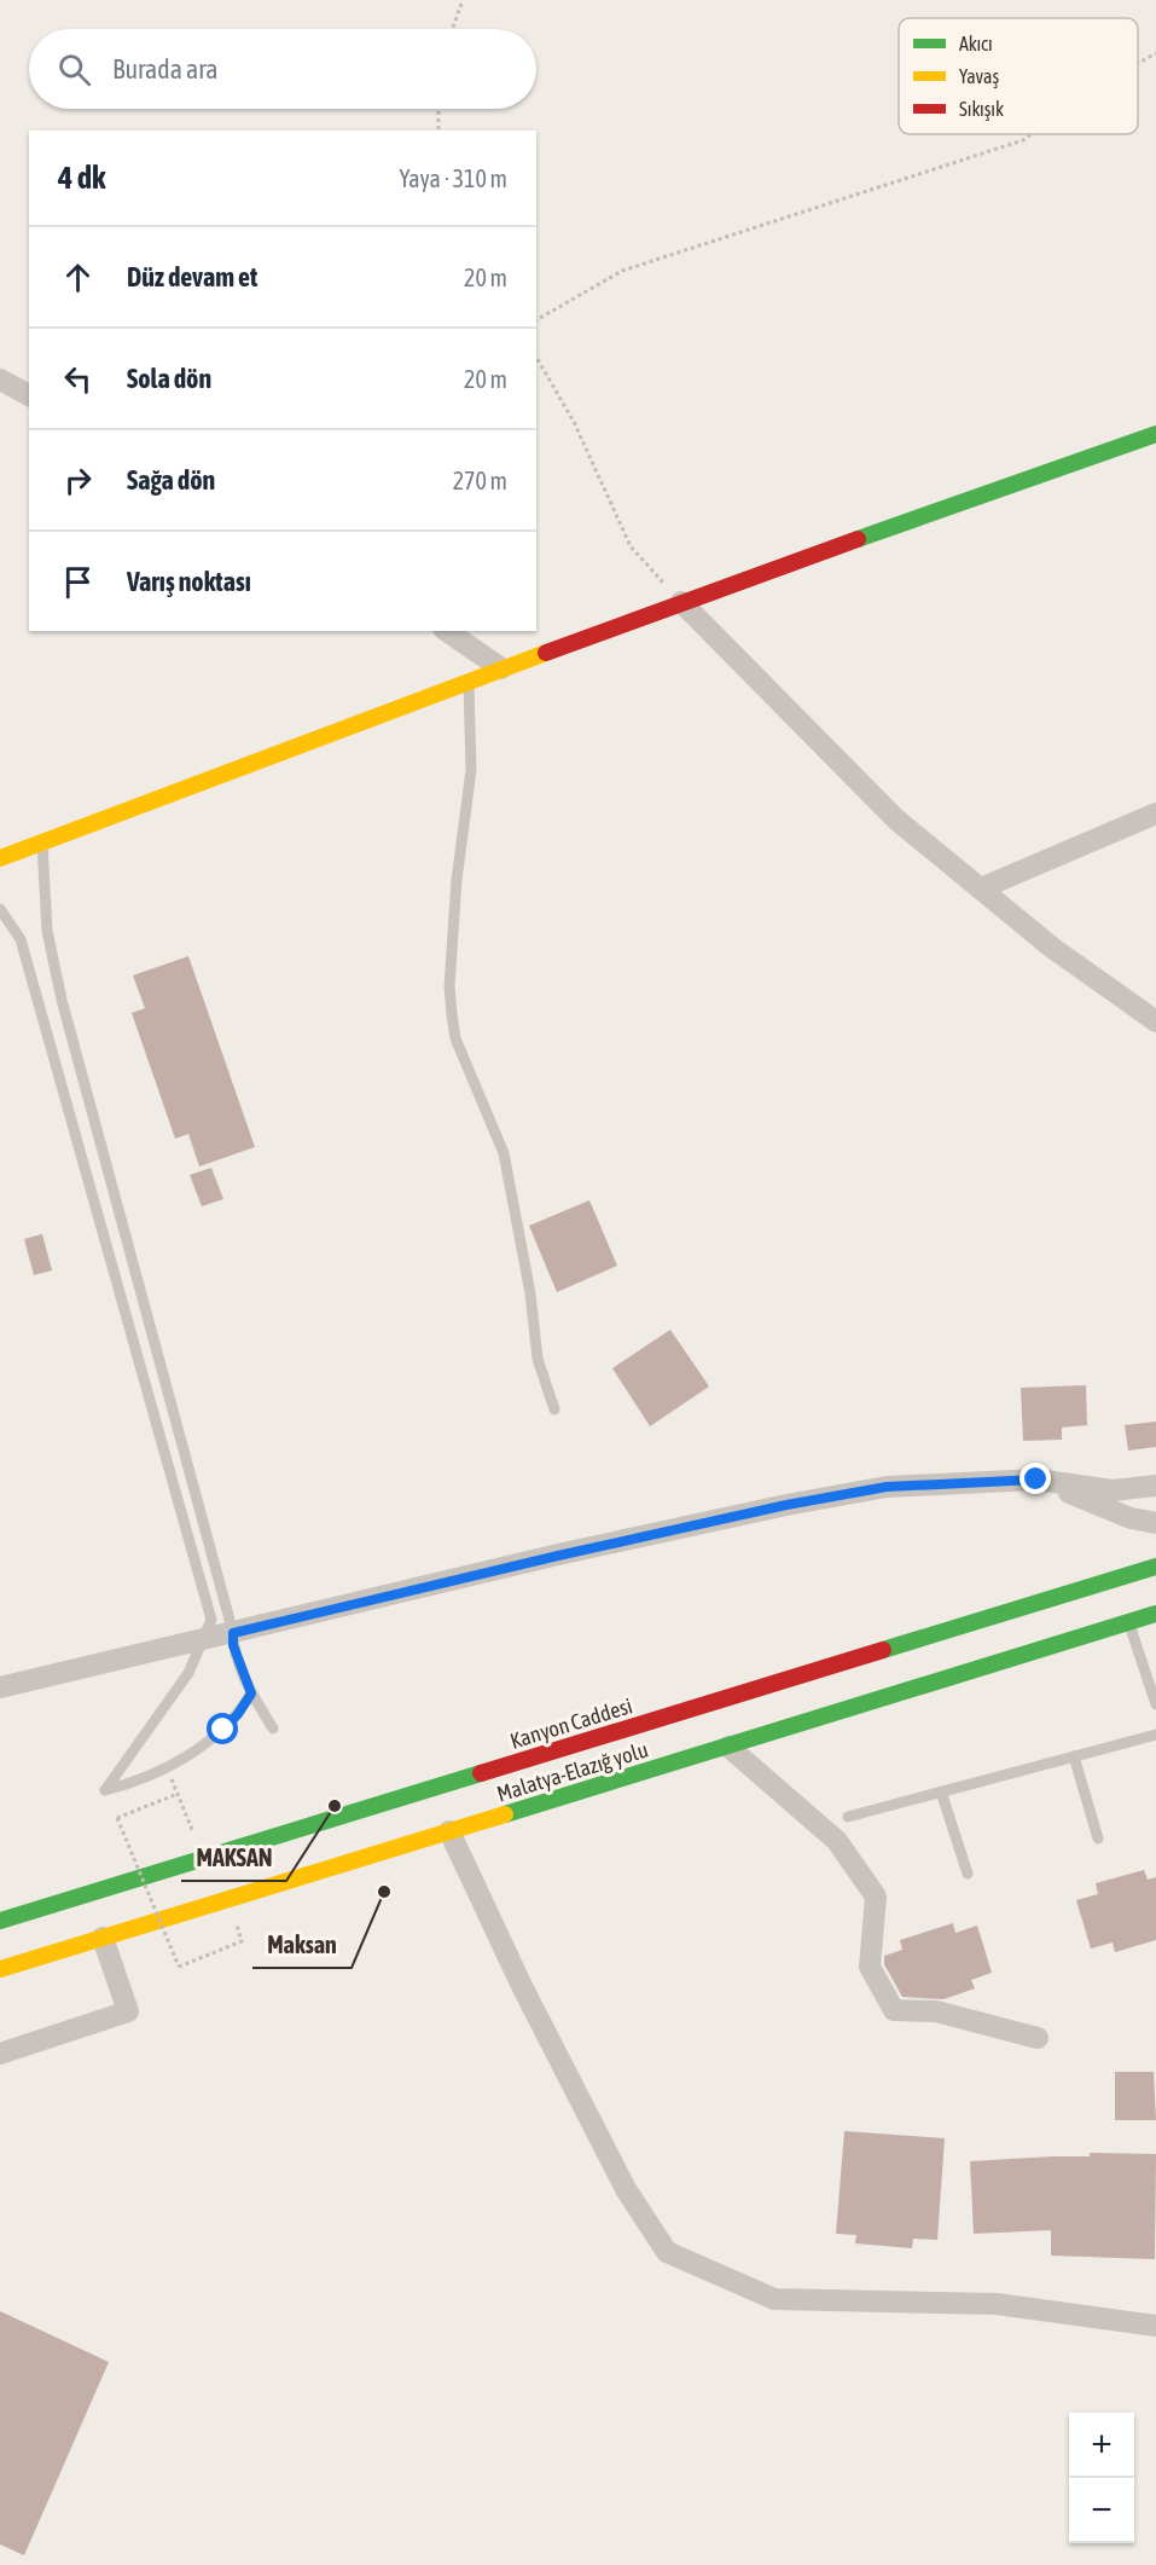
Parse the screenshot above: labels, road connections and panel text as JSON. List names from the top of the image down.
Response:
{
  "streets": {
    "main road": ["Kanyon Caddesi", "Malatya-Elazığ yolu"]
  },
  "places": ["MAKSAN", "Maksan"],
  "legend": ["Akıcı", "Yavaş", "Sıkışık"],
  "page": {
    "search": "Burada ara",
    "heading": ["4 dk", "Yaya · 310 m"],
    "list": [
      ["Düz devam et", "20 m"],
      ["Sola dön", "20 m"],
      ["Sağa dön", "270 m"],
      "Varış noktası"
    ],
    "map_buttons": ["+", "−"]
  }
}
